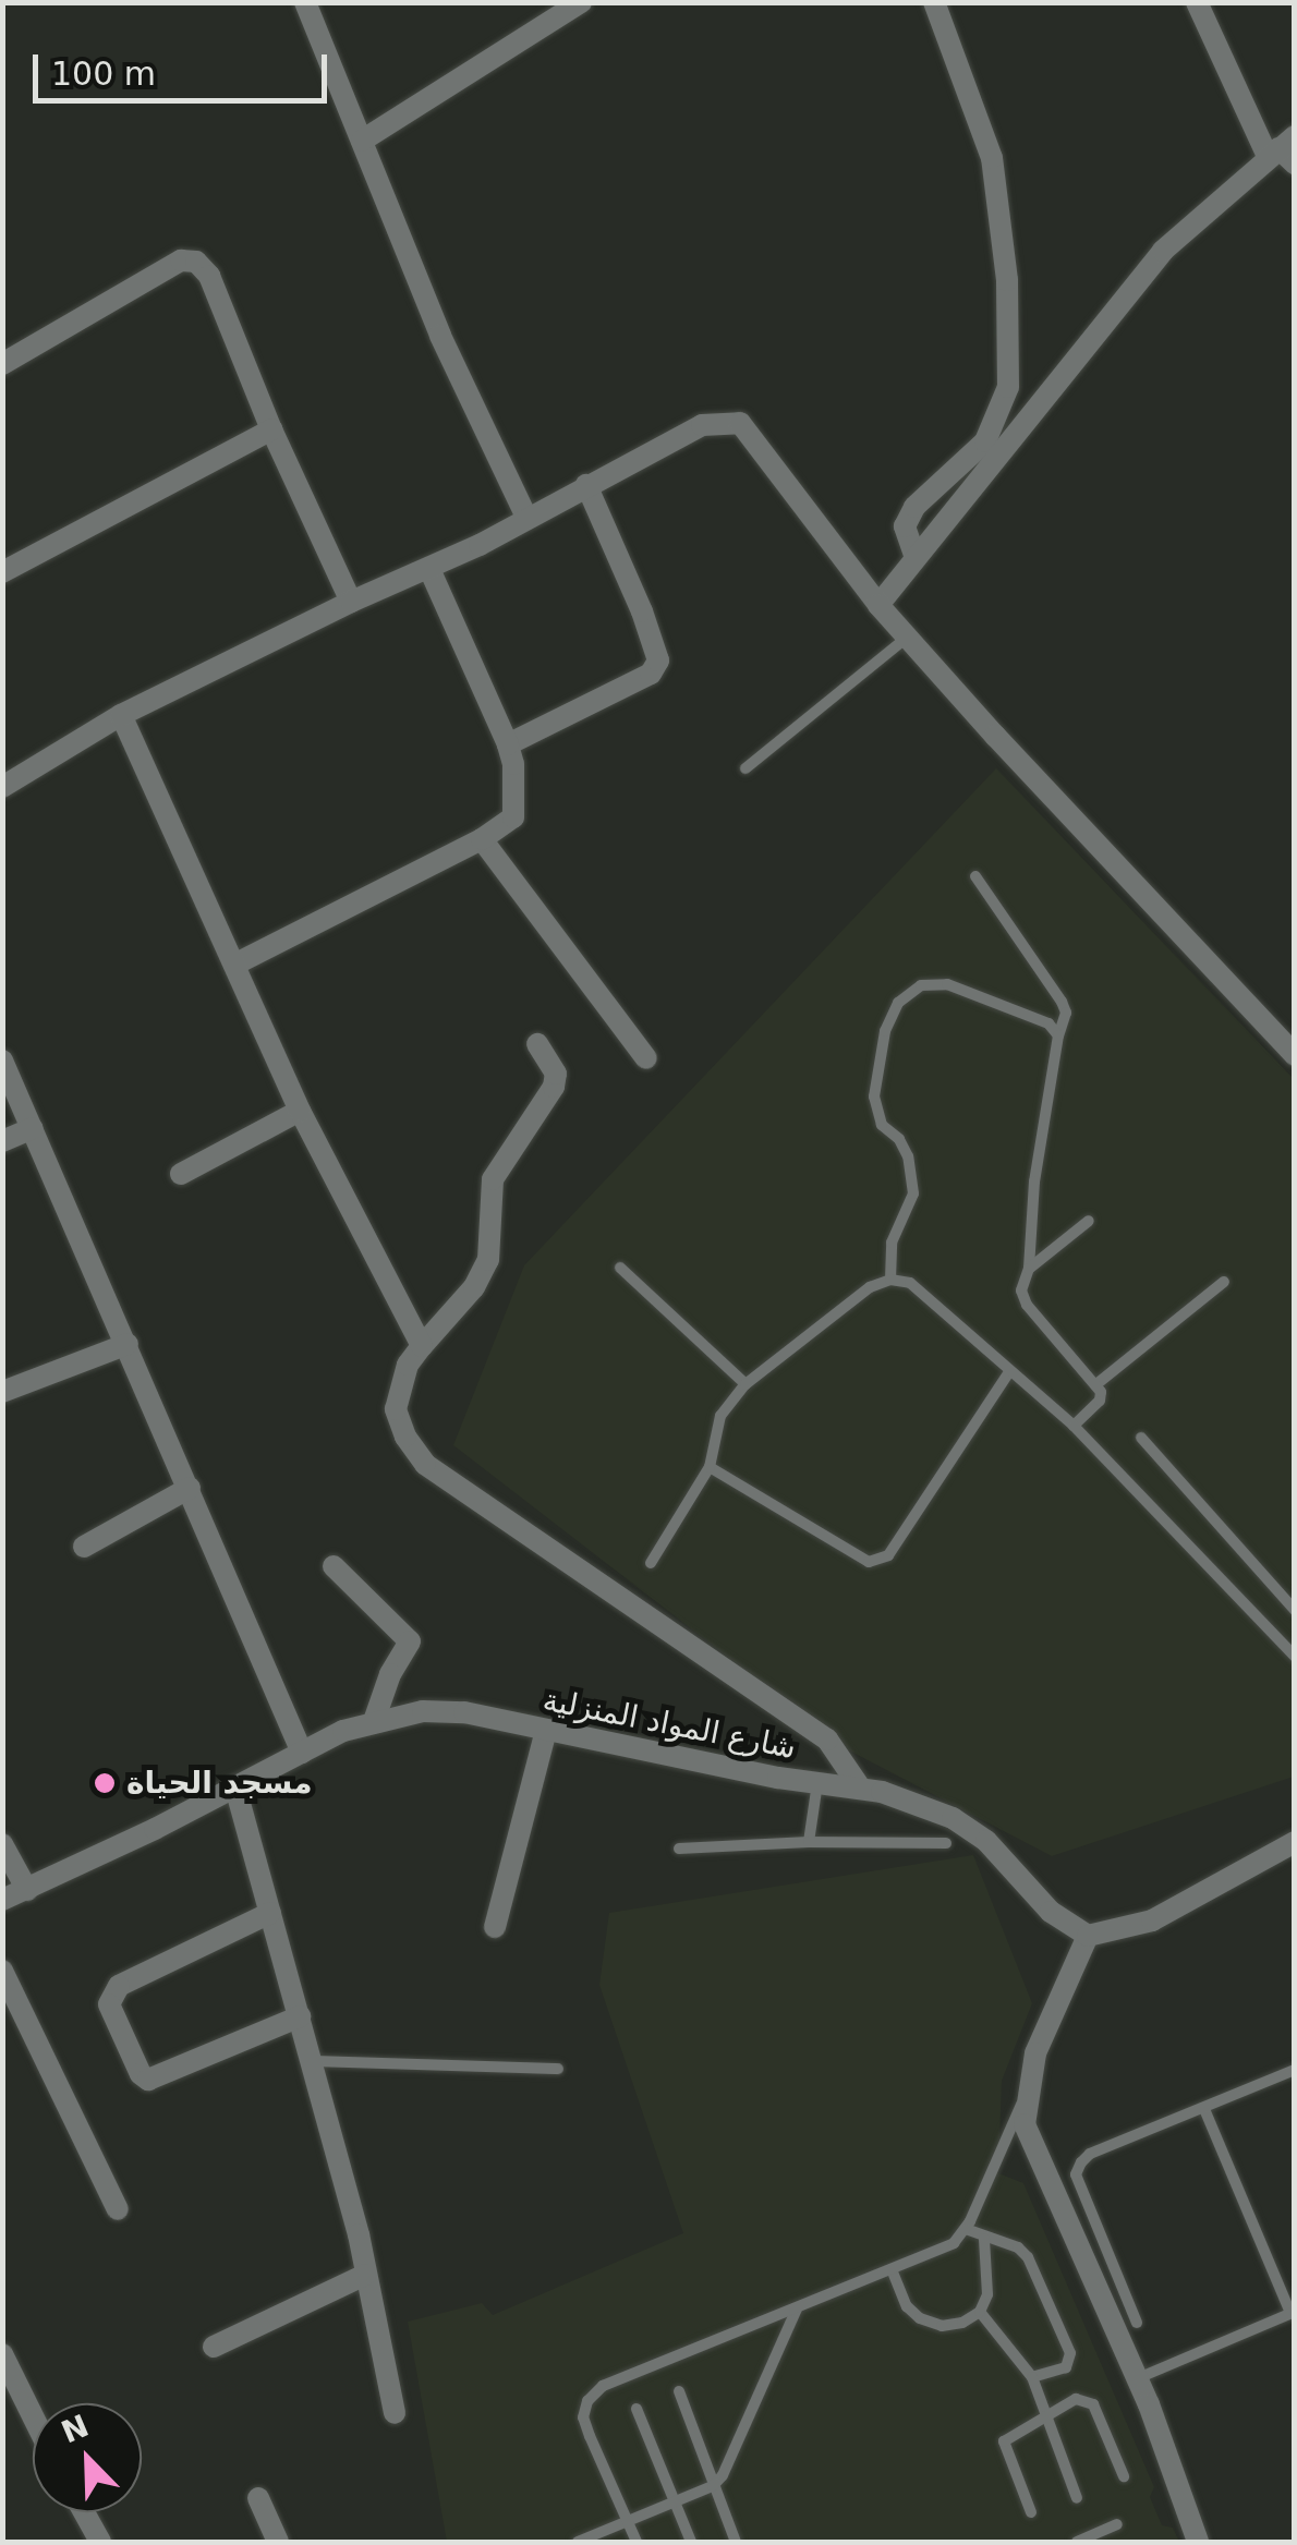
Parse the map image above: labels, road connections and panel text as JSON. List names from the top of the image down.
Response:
{
  "streets": {
    "street": ["شارع المواد المنزلية"]
  },
  "places": ["مسجد الحياة"],
  "scale_bar": "100 m",
  "north": "top left"
}
